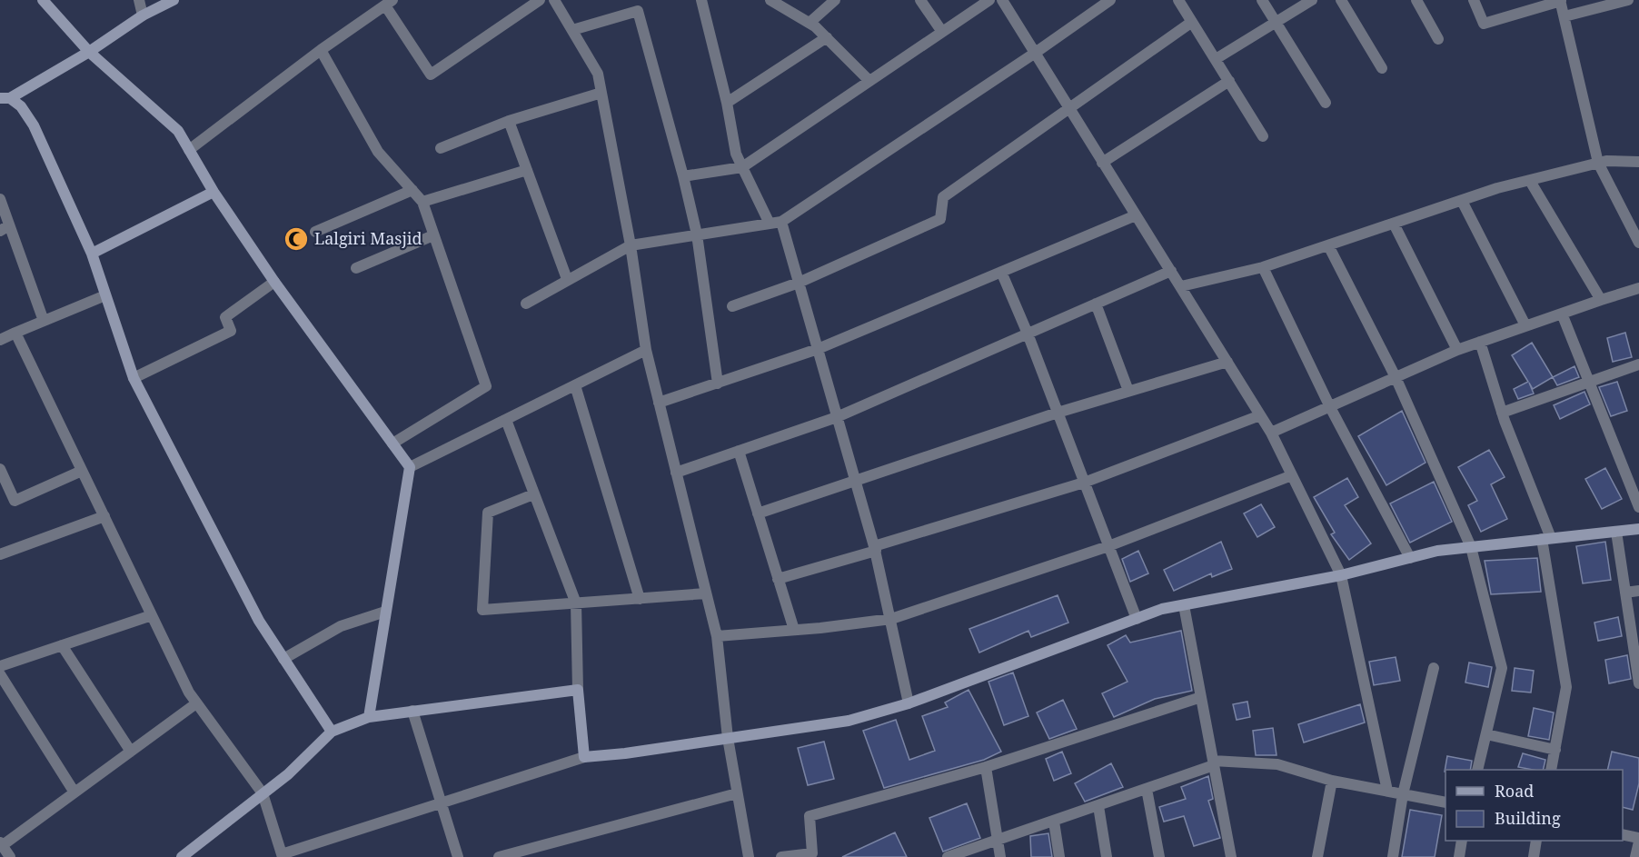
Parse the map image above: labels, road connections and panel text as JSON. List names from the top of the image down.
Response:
{
  "places": {
    "mosque": ["Lalgiri Masjid"]
  },
  "legend": ["Road", "Building"]
}
